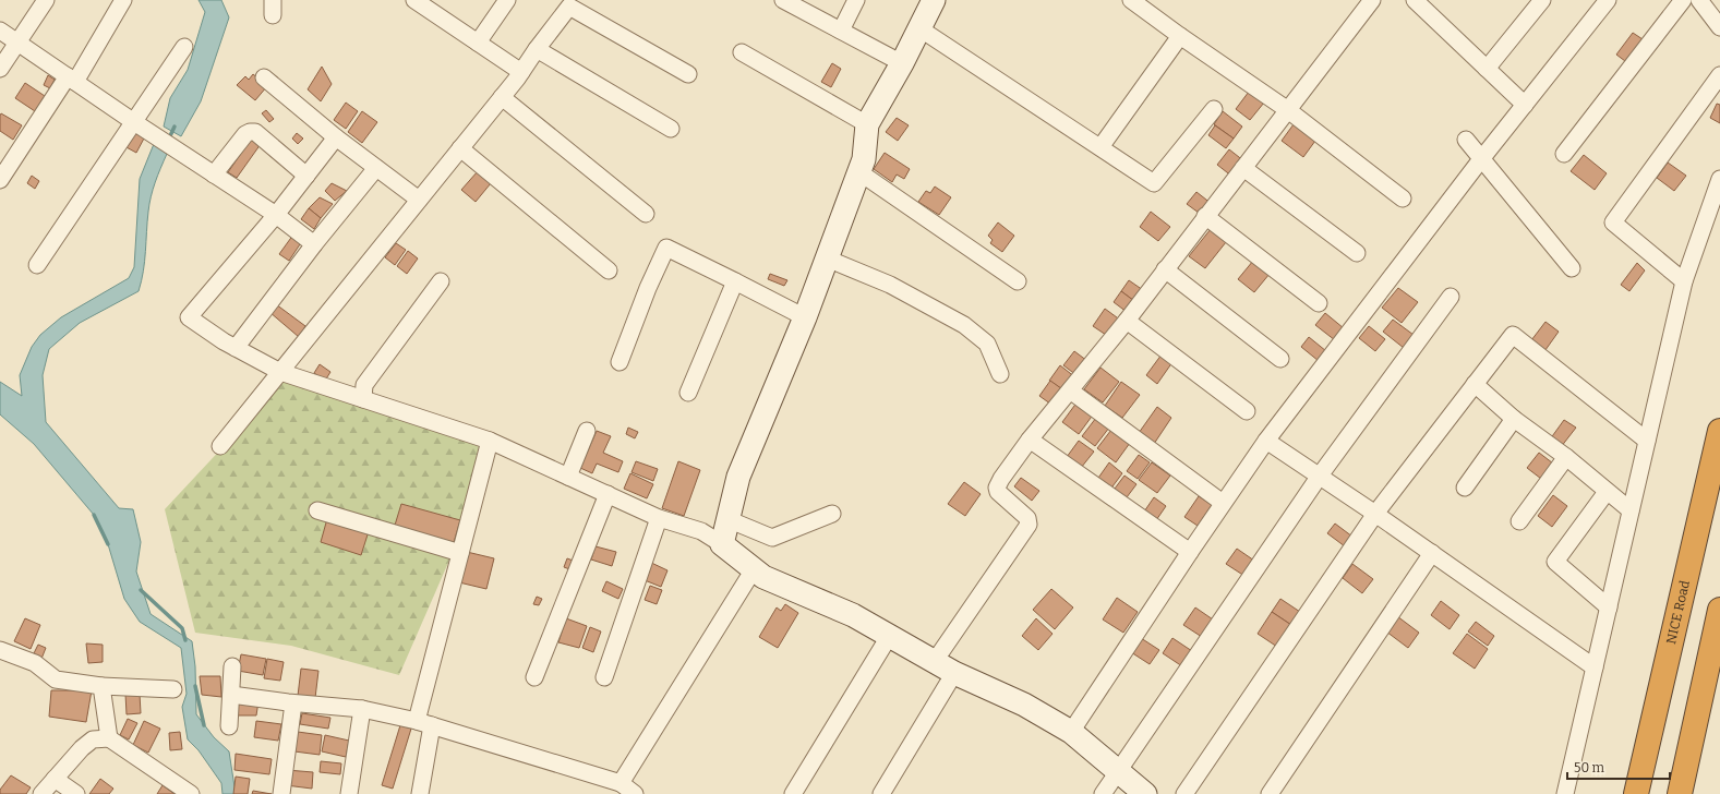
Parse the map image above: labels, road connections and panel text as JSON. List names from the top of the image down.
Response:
{
  "streets": {
    "highway": ["NICE Road"]
  },
  "scale_bar": "50 m"
}
